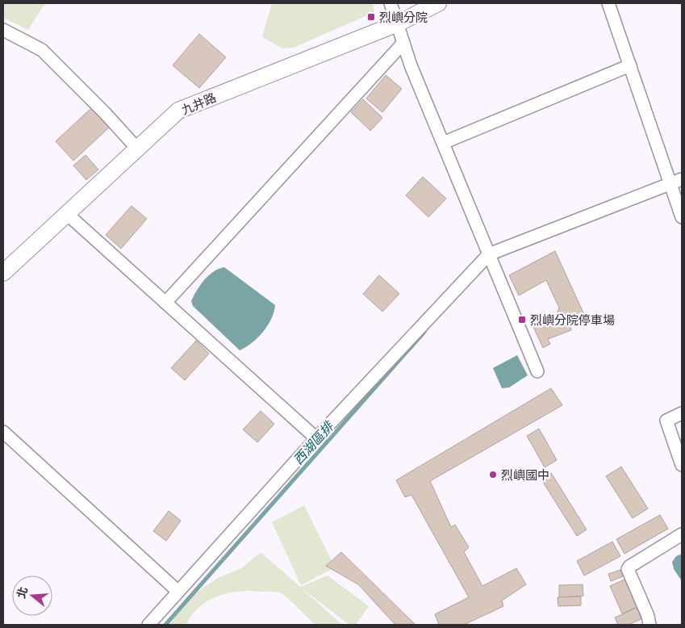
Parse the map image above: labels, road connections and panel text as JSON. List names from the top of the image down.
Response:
{
  "streets": {
    "main road": ["九井路"]
  },
  "water": ["西湖區排"],
  "places": {
    "transit": ["烈嶼分院", "烈嶼分院停車場"],
    "other": ["烈嶼國中"]
  },
  "north": "left"
}
